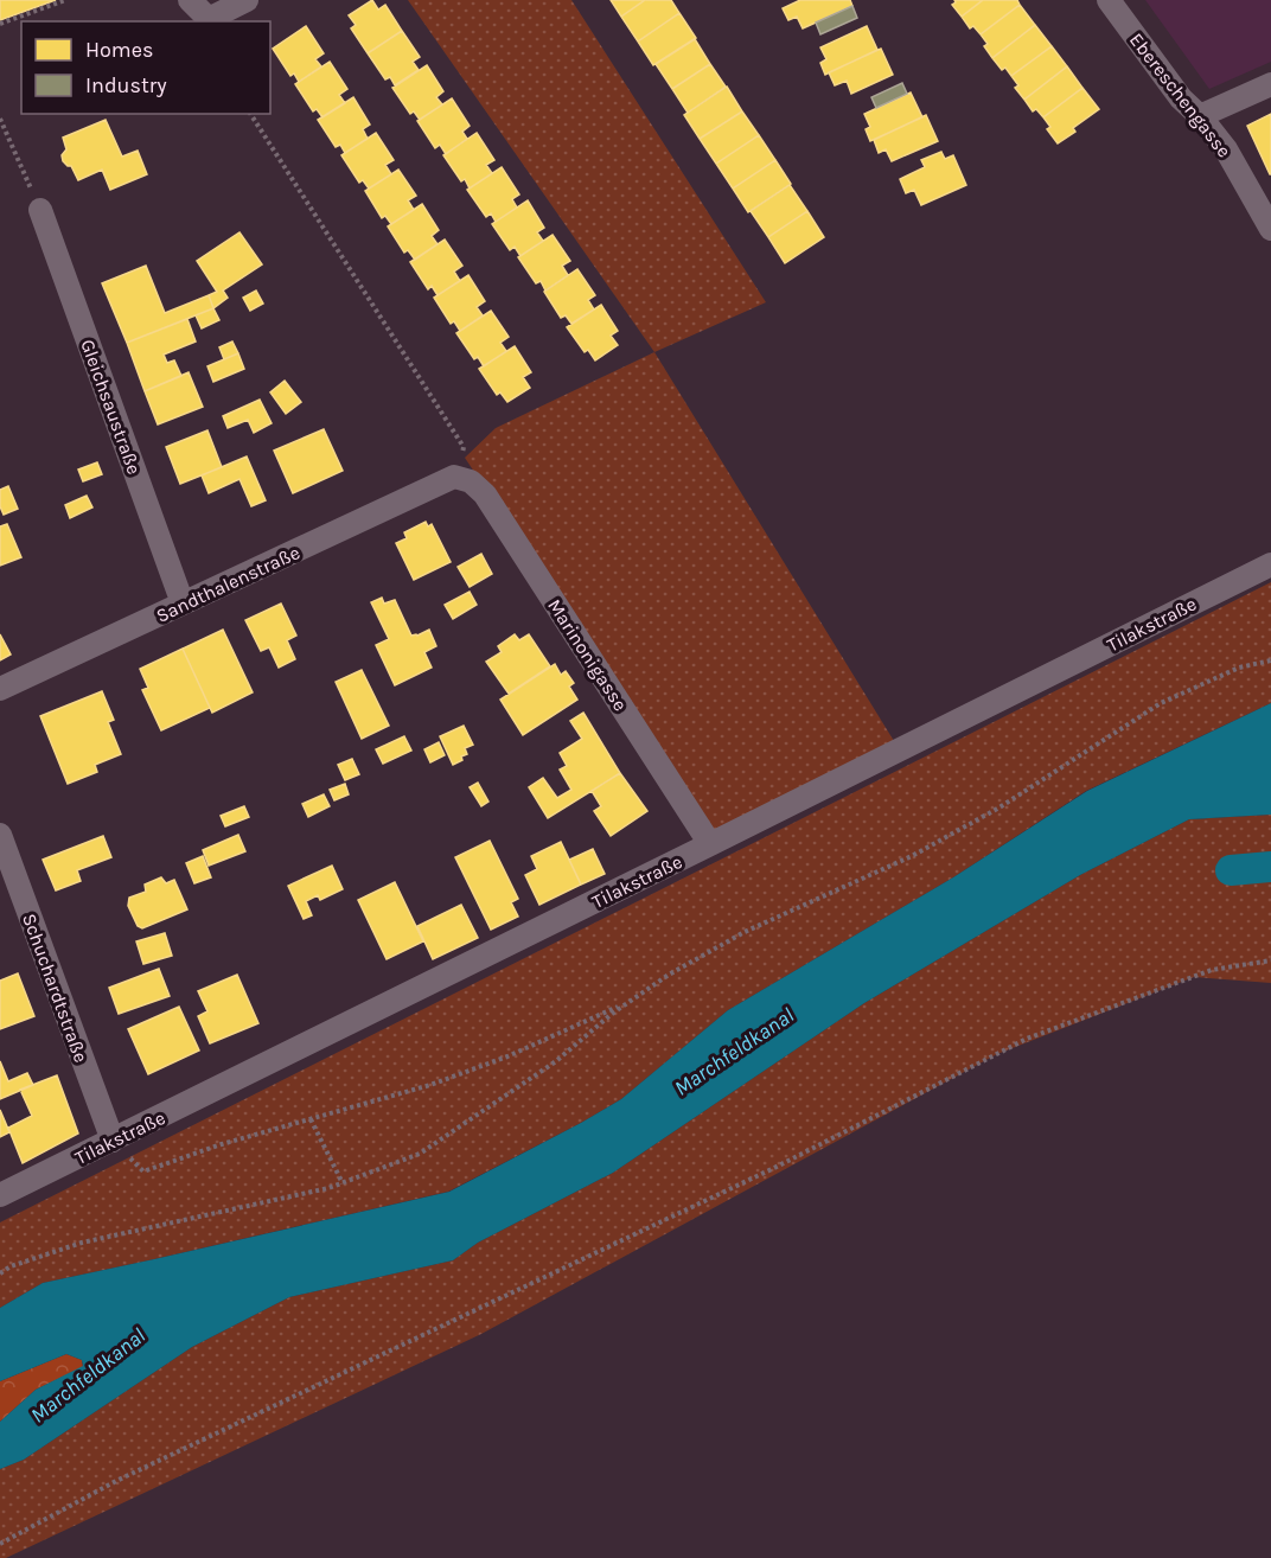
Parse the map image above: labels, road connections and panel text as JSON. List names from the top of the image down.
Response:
{
  "streets": {
    "street": [
      "Ebereschengasse",
      "Gleichsaustraße",
      "Sandthalenstraße",
      "Tilakstraße",
      "Marinonigasse",
      "Schuchardtstraße"
    ]
  },
  "crossings": [
    ["Gleichsaustraße", "Sandthalenstraße"],
    ["Sandthalenstraße", "Marinonigasse"],
    ["Tilakstraße", "Marinonigasse"],
    ["Tilakstraße", "Schuchardtstraße"]
  ],
  "water": ["Marchfeldkanal"],
  "legend": ["Homes", "Industry"]
}
